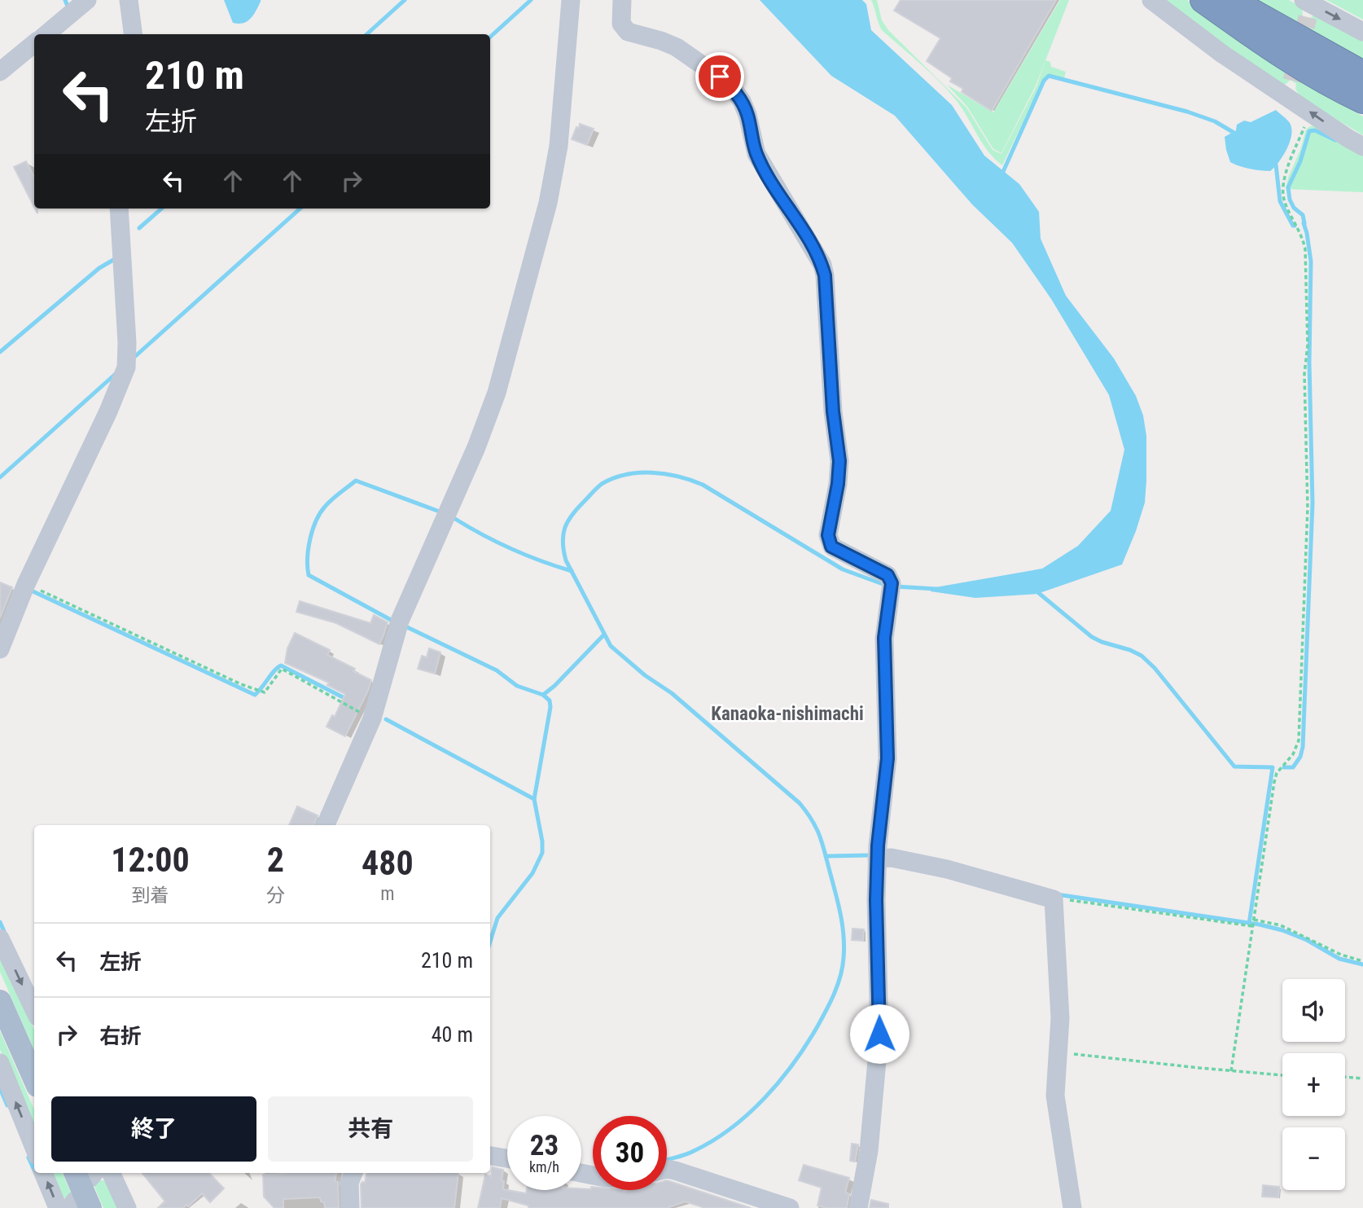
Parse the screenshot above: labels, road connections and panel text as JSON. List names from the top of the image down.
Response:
{
  "districts": ["Kanaoka-nishimachi"],
  "page": {
    "turn": ["210 m", "左折"],
    "eta": [
      "12:00",
      "到着",
      "2",
      "分",
      "480",
      "m"
    ],
    "list": [
      {
        "name": "左折",
        "value": "210 m"
      },
      {
        "name": "右折",
        "value": "40 m"
      }
    ],
    "map_buttons": ["+", "−"],
    "buttons": ["終了", "共有"],
    "speed": "23 km/h",
    "limit": "30"
  }
}
